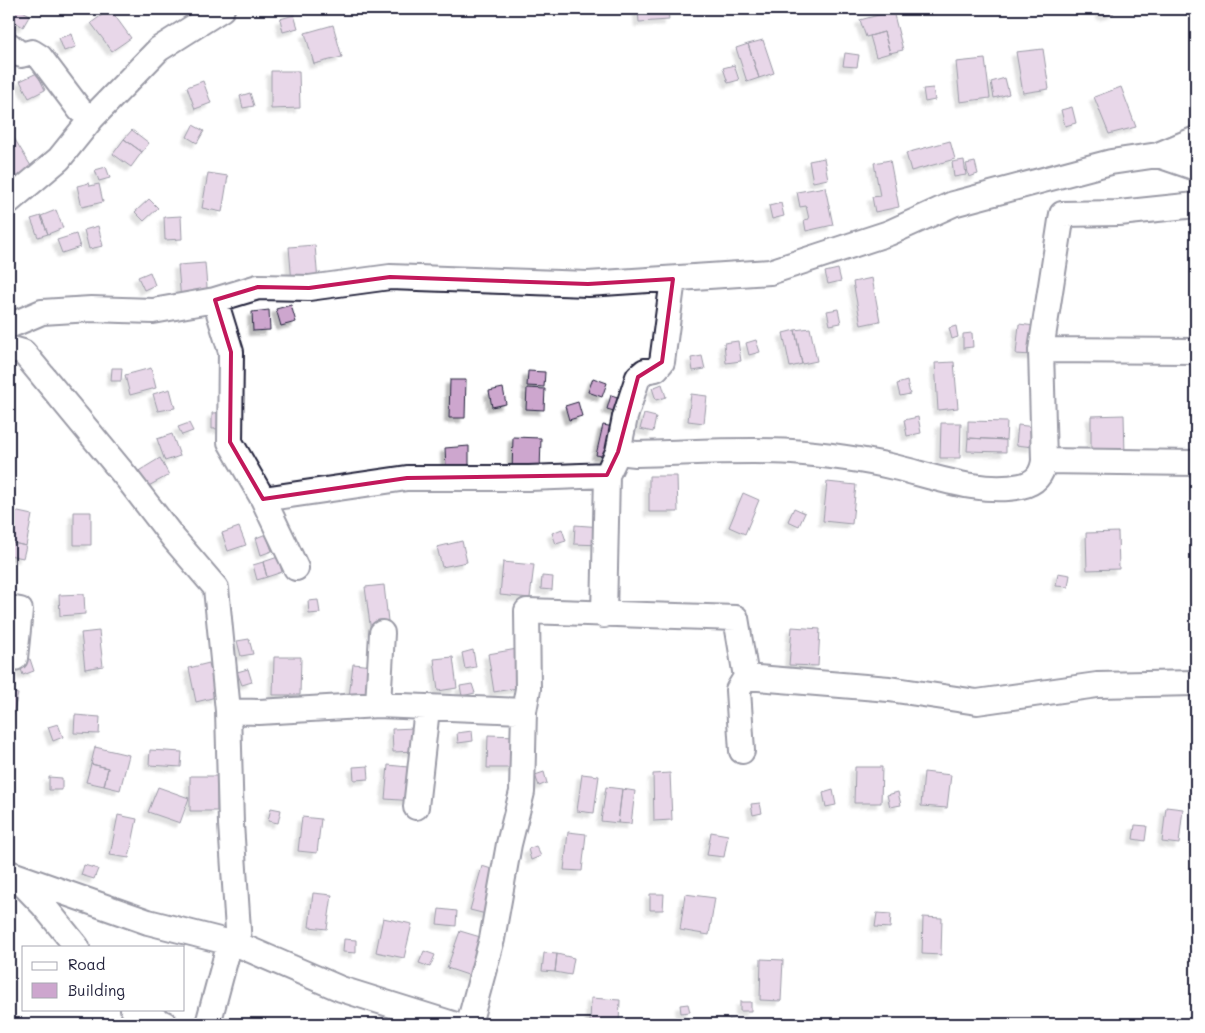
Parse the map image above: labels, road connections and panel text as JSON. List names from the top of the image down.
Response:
{
  "legend": ["Road", "Building"]
}
